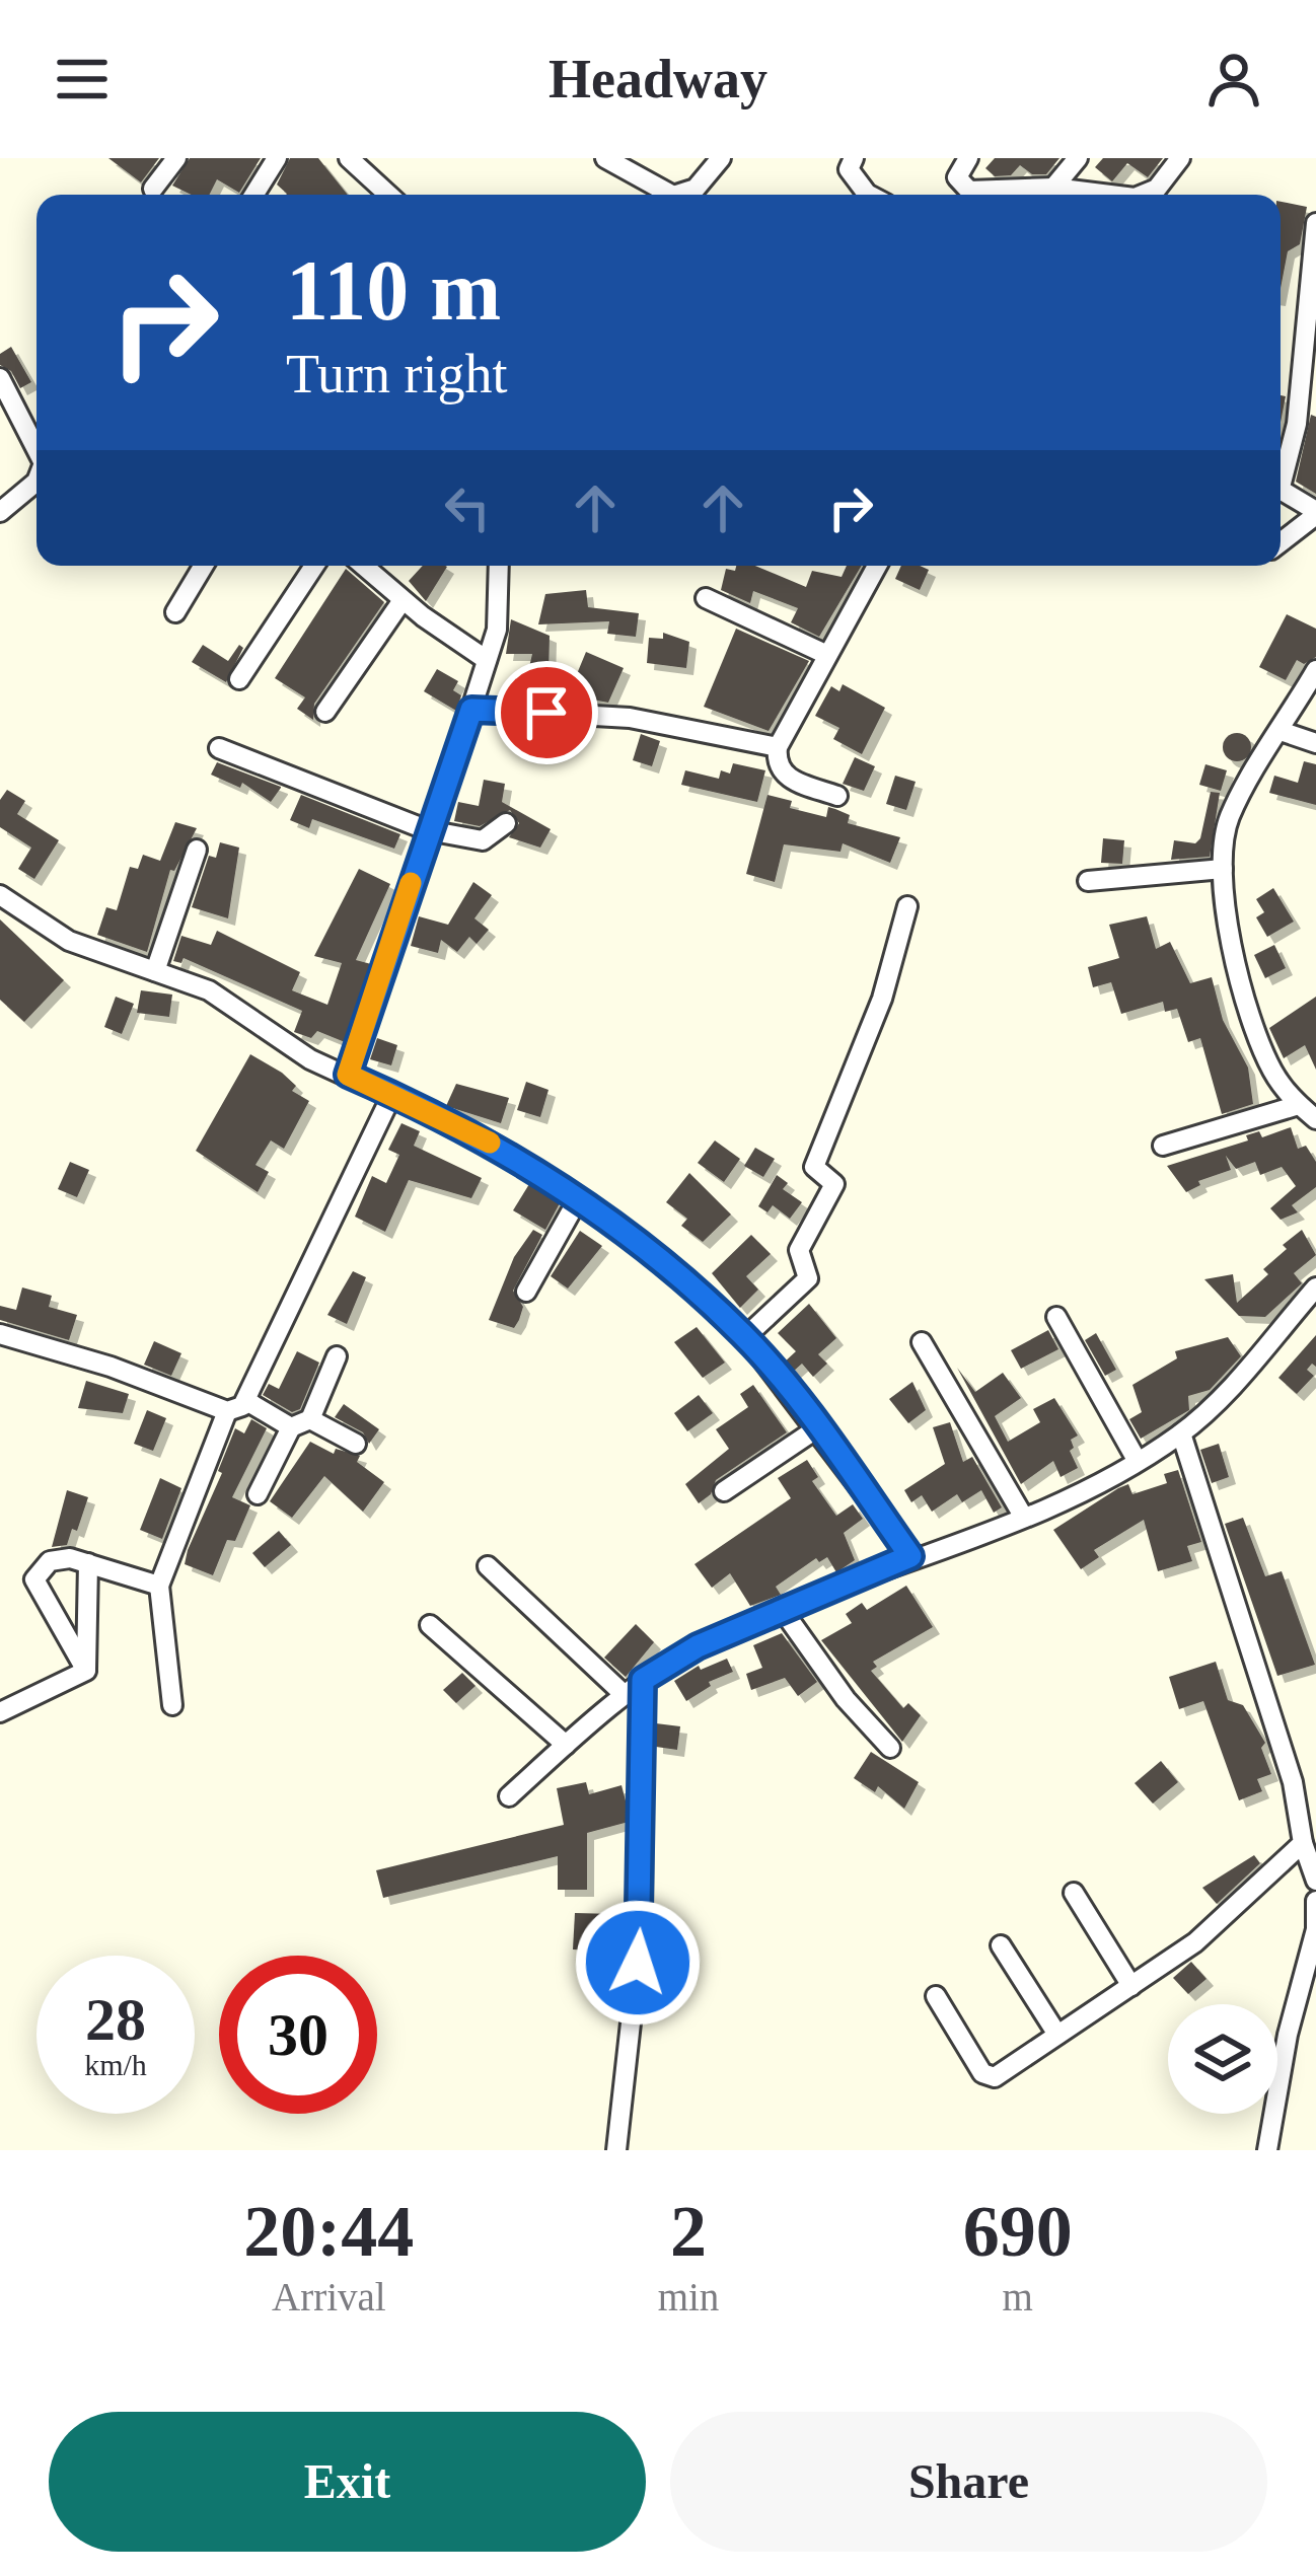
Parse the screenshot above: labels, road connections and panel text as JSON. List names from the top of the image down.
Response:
{
  "page": {
    "header": "Headway",
    "turn": ["110 m", "Turn right"],
    "speed": "28 km/h",
    "limit": "30",
    "eta": [
      "20:44",
      "Arrival",
      "2",
      "min",
      "690",
      "m"
    ],
    "buttons": ["Exit", "Share"]
  }
}
